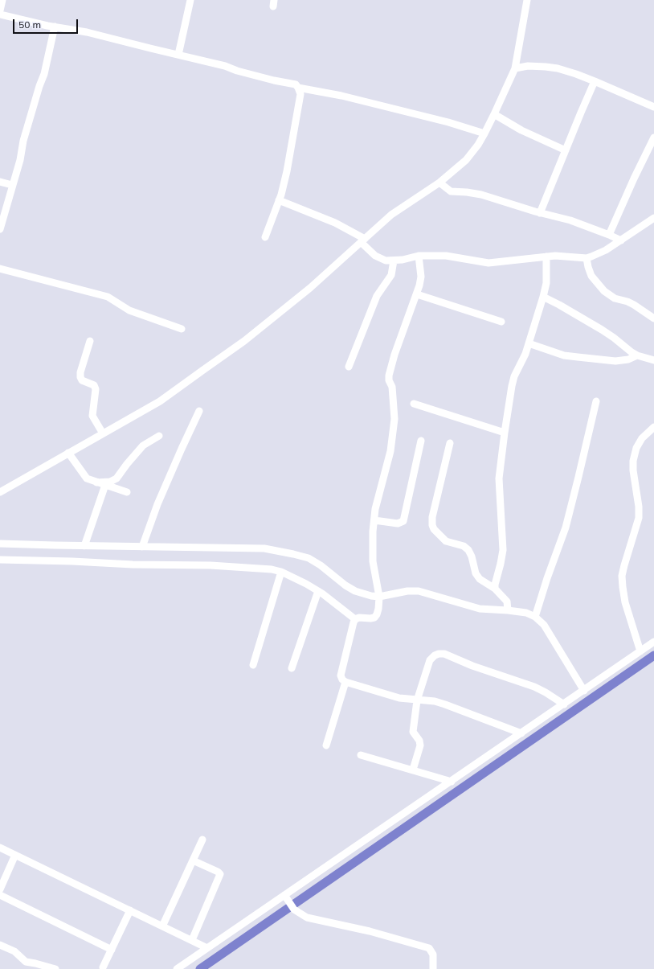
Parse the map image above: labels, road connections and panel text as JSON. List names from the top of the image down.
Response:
{
  "scale_bar": "50 m"
}
